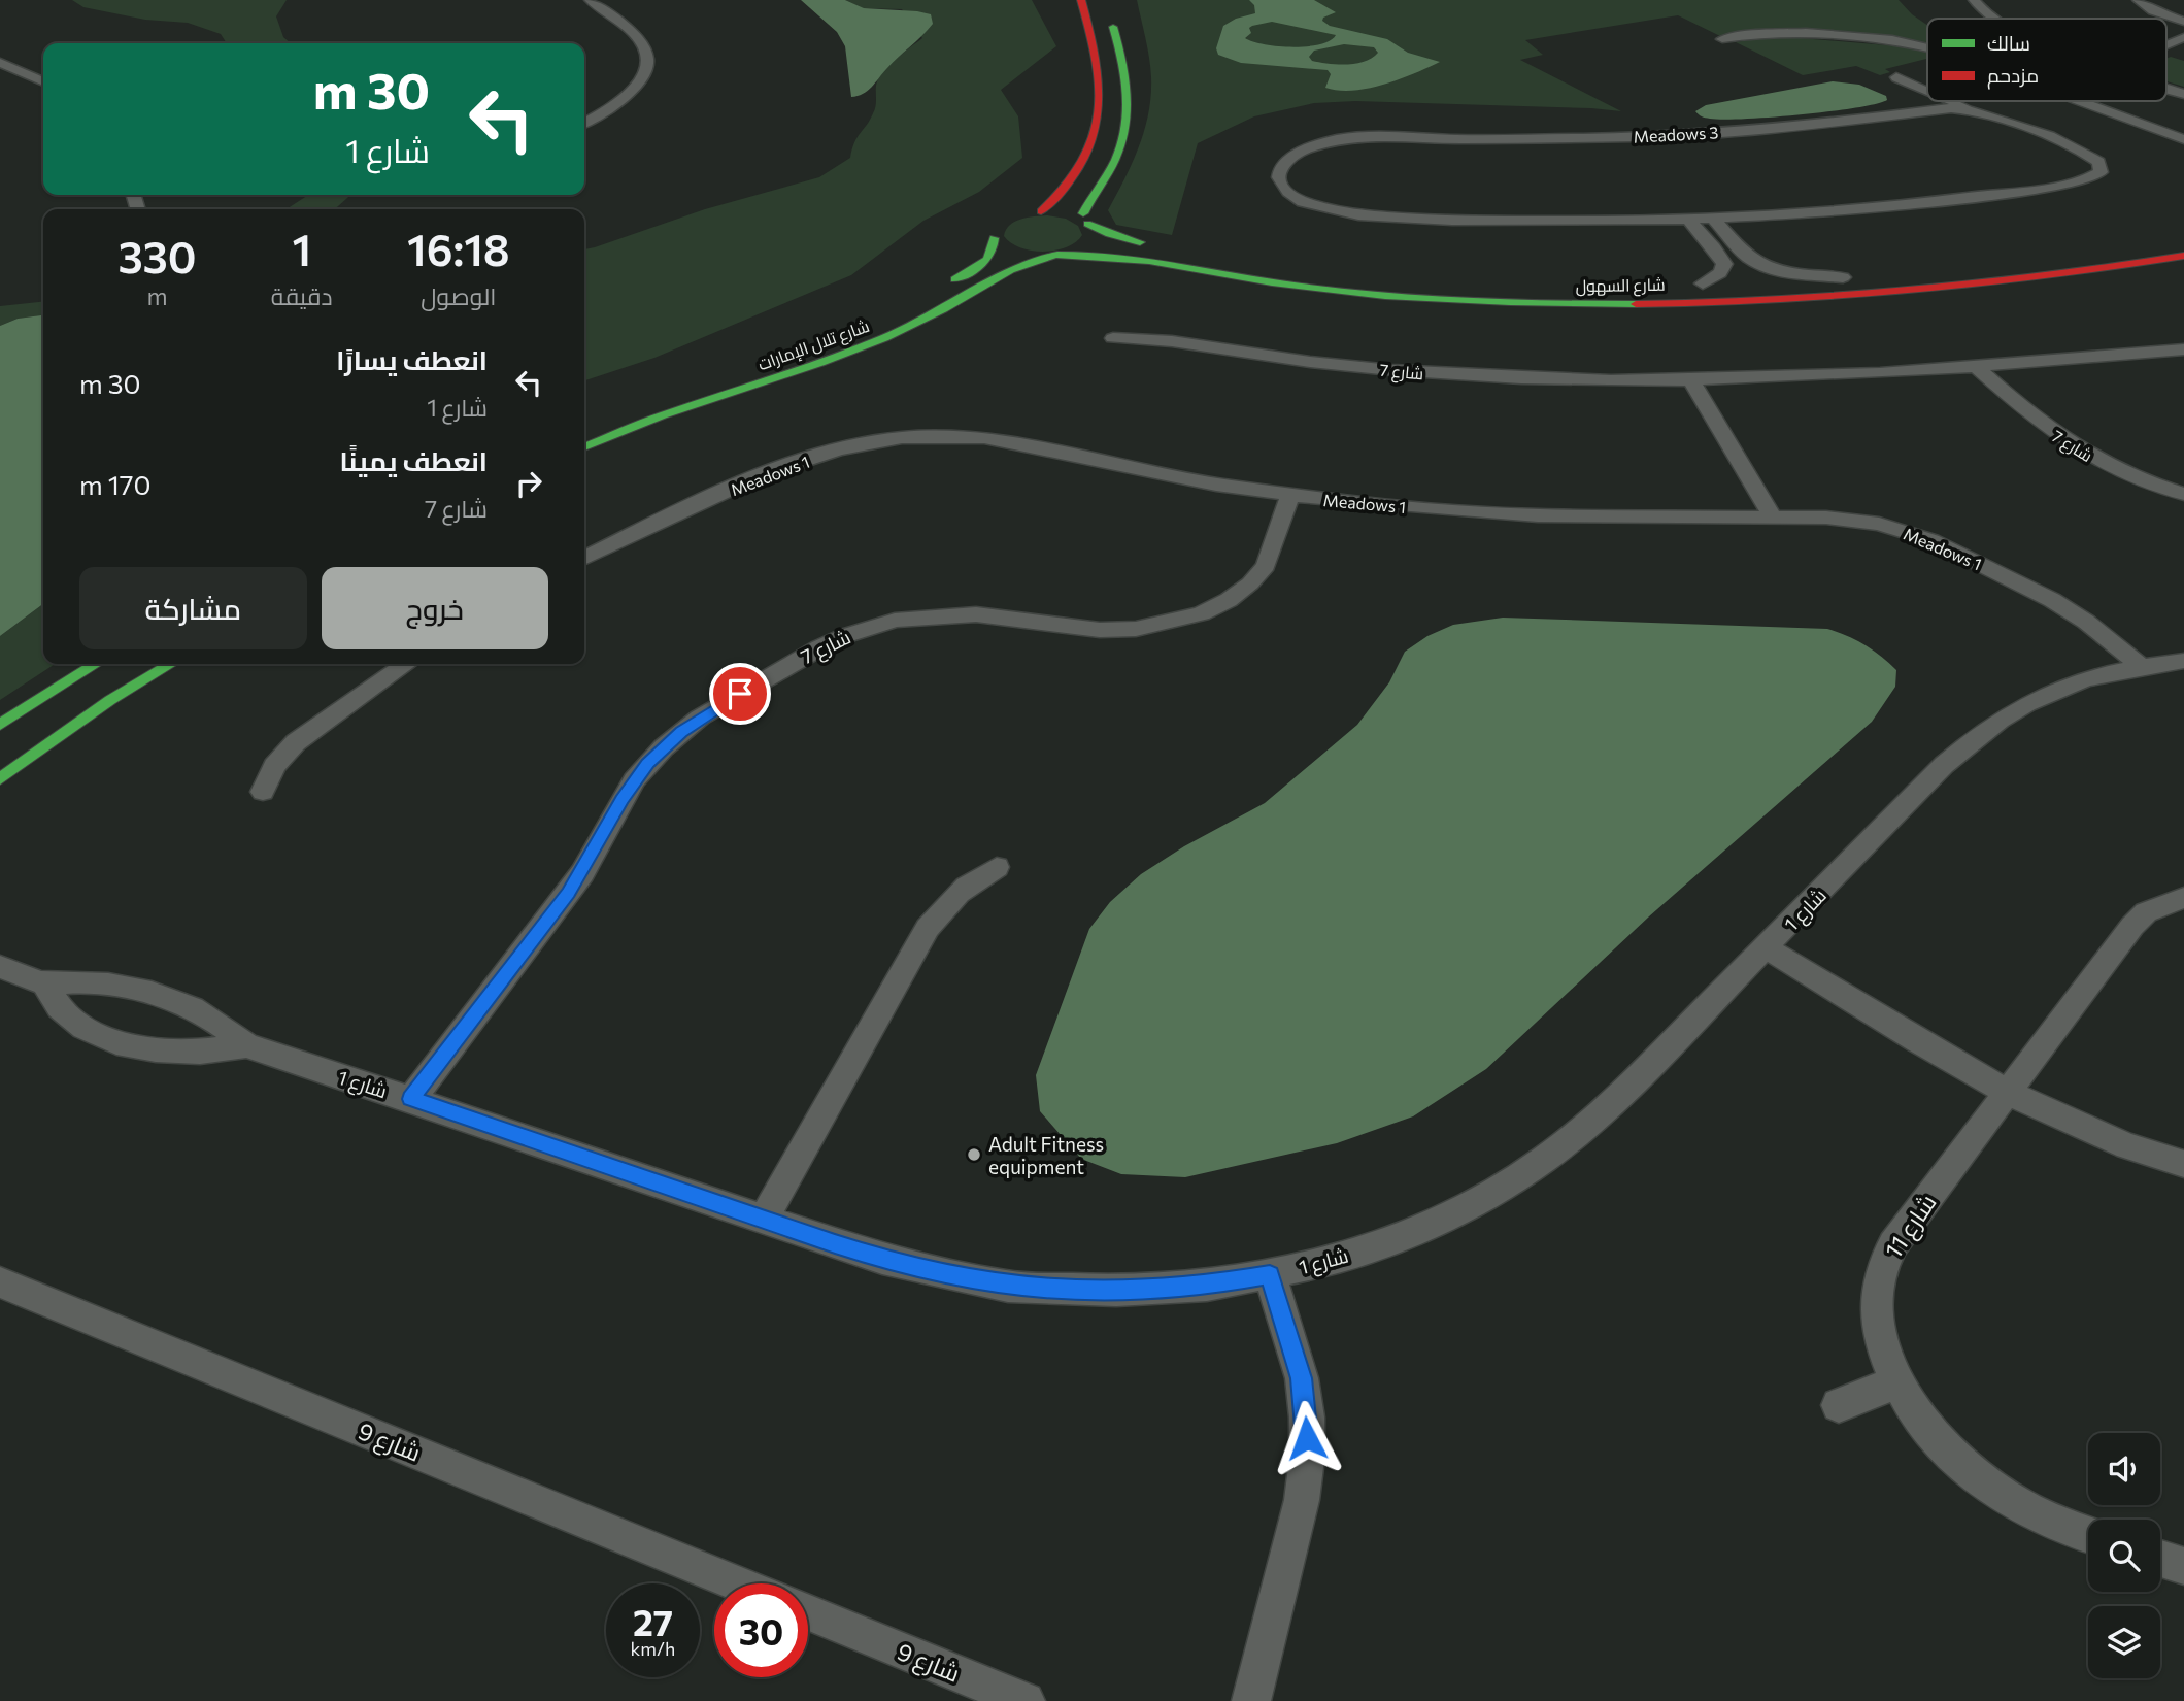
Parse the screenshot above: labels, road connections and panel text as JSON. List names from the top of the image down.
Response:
{
  "streets": {
    "main road": ["شارع السهول", "شارع تلال الإمارات"],
    "street": [
      "Meadows 3",
      "شارع 7",
      "Meadows 1",
      "شارع 1",
      "شارع 11",
      "شارع 9"
    ]
  },
  "crossings": [
    ["شارع السهول", "شارع تلال الإمارات"],
    ["شارع 7", "Meadows 1"],
    ["شارع 7", "شارع 1"],
    ["Meadows 1", "شارع 1"]
  ],
  "places": ["Adult Fitness equipment"],
  "legend": ["سالك", "مزدحم"],
  "page": {
    "turn": ["30 m", "شارع 1"],
    "eta": [
      "16:18",
      "الوصول",
      "1",
      "دقيقة",
      "330",
      "m"
    ],
    "list": [
      {
        "name": "انعطف يسارًا",
        "note": "شارع 1",
        "value": "30 m"
      },
      {
        "name": "انعطف يمينًا",
        "note": "شارع 7",
        "value": "170 m"
      }
    ],
    "buttons": ["خروج", "مشاركة"],
    "speed": "27 km/h",
    "limit": "30"
  }
}
